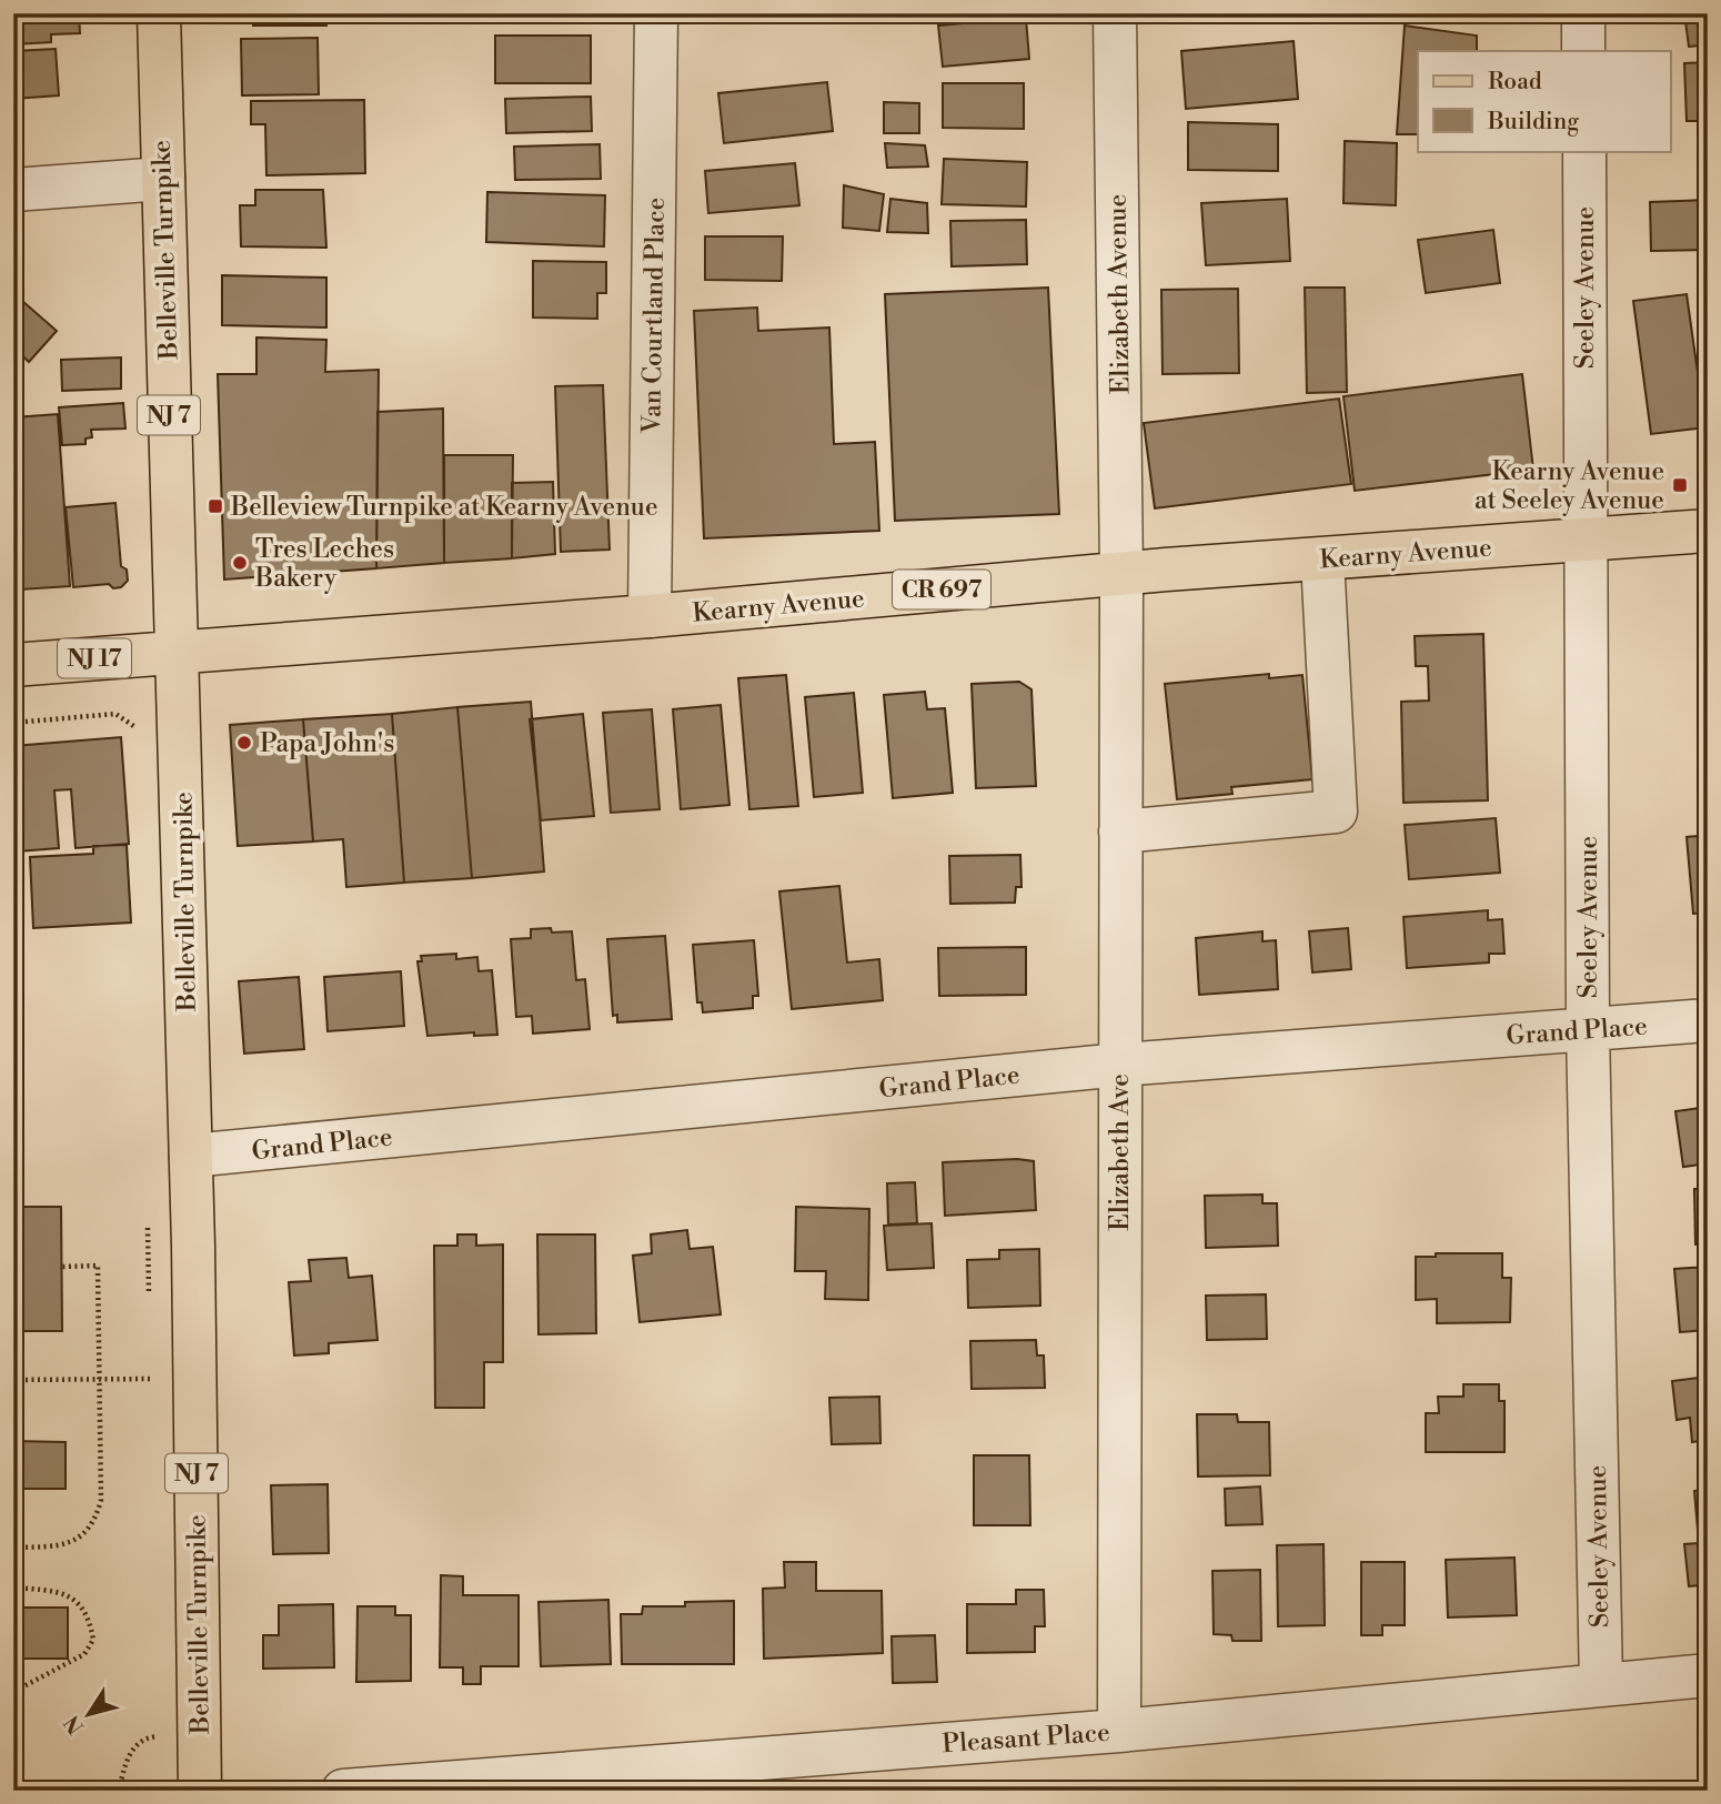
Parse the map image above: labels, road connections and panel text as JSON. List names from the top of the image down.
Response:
{
  "streets": {
    "main road": [
      "Belleville Turnpike",
      "NJ 7",
      "Kearny Avenue",
      "CR 697",
      "NJ 17"
    ],
    "street": [
      "Seeley Avenue",
      "Elizabeth Avenue",
      "Van Courtland Place",
      "Grand Place",
      "Elizabeth Ave",
      "Pleasant Place"
    ]
  },
  "crossings": [
    ["Belleville Turnpike", "Kearny Avenue"],
    ["Belleville Turnpike", "NJ 17"],
    ["Belleville Turnpike", "Grand Place"],
    ["Seeley Avenue", "Kearny Avenue"],
    ["Seeley Avenue", "Grand Place"],
    ["Seeley Avenue", "Pleasant Place"],
    ["Elizabeth Avenue", "Kearny Avenue"],
    ["Elizabeth Avenue", "Elizabeth Ave"],
    ["Van Courtland Place", "Kearny Avenue"],
    ["Kearny Avenue", "NJ 17"],
    ["Kearny Avenue", "Elizabeth Ave"],
    ["Grand Place", "Elizabeth Ave"],
    ["Elizabeth Ave", "Pleasant Place"]
  ],
  "places": {
    "transit": ["Kearny Avenue at Seeley Avenue", "Belleview Turnpike at Kearny Avenue"],
    "other": ["Tres Leches Bakery", "Papa John's"]
  },
  "legend": ["Road", "Building"],
  "north": "bottom left"
}
